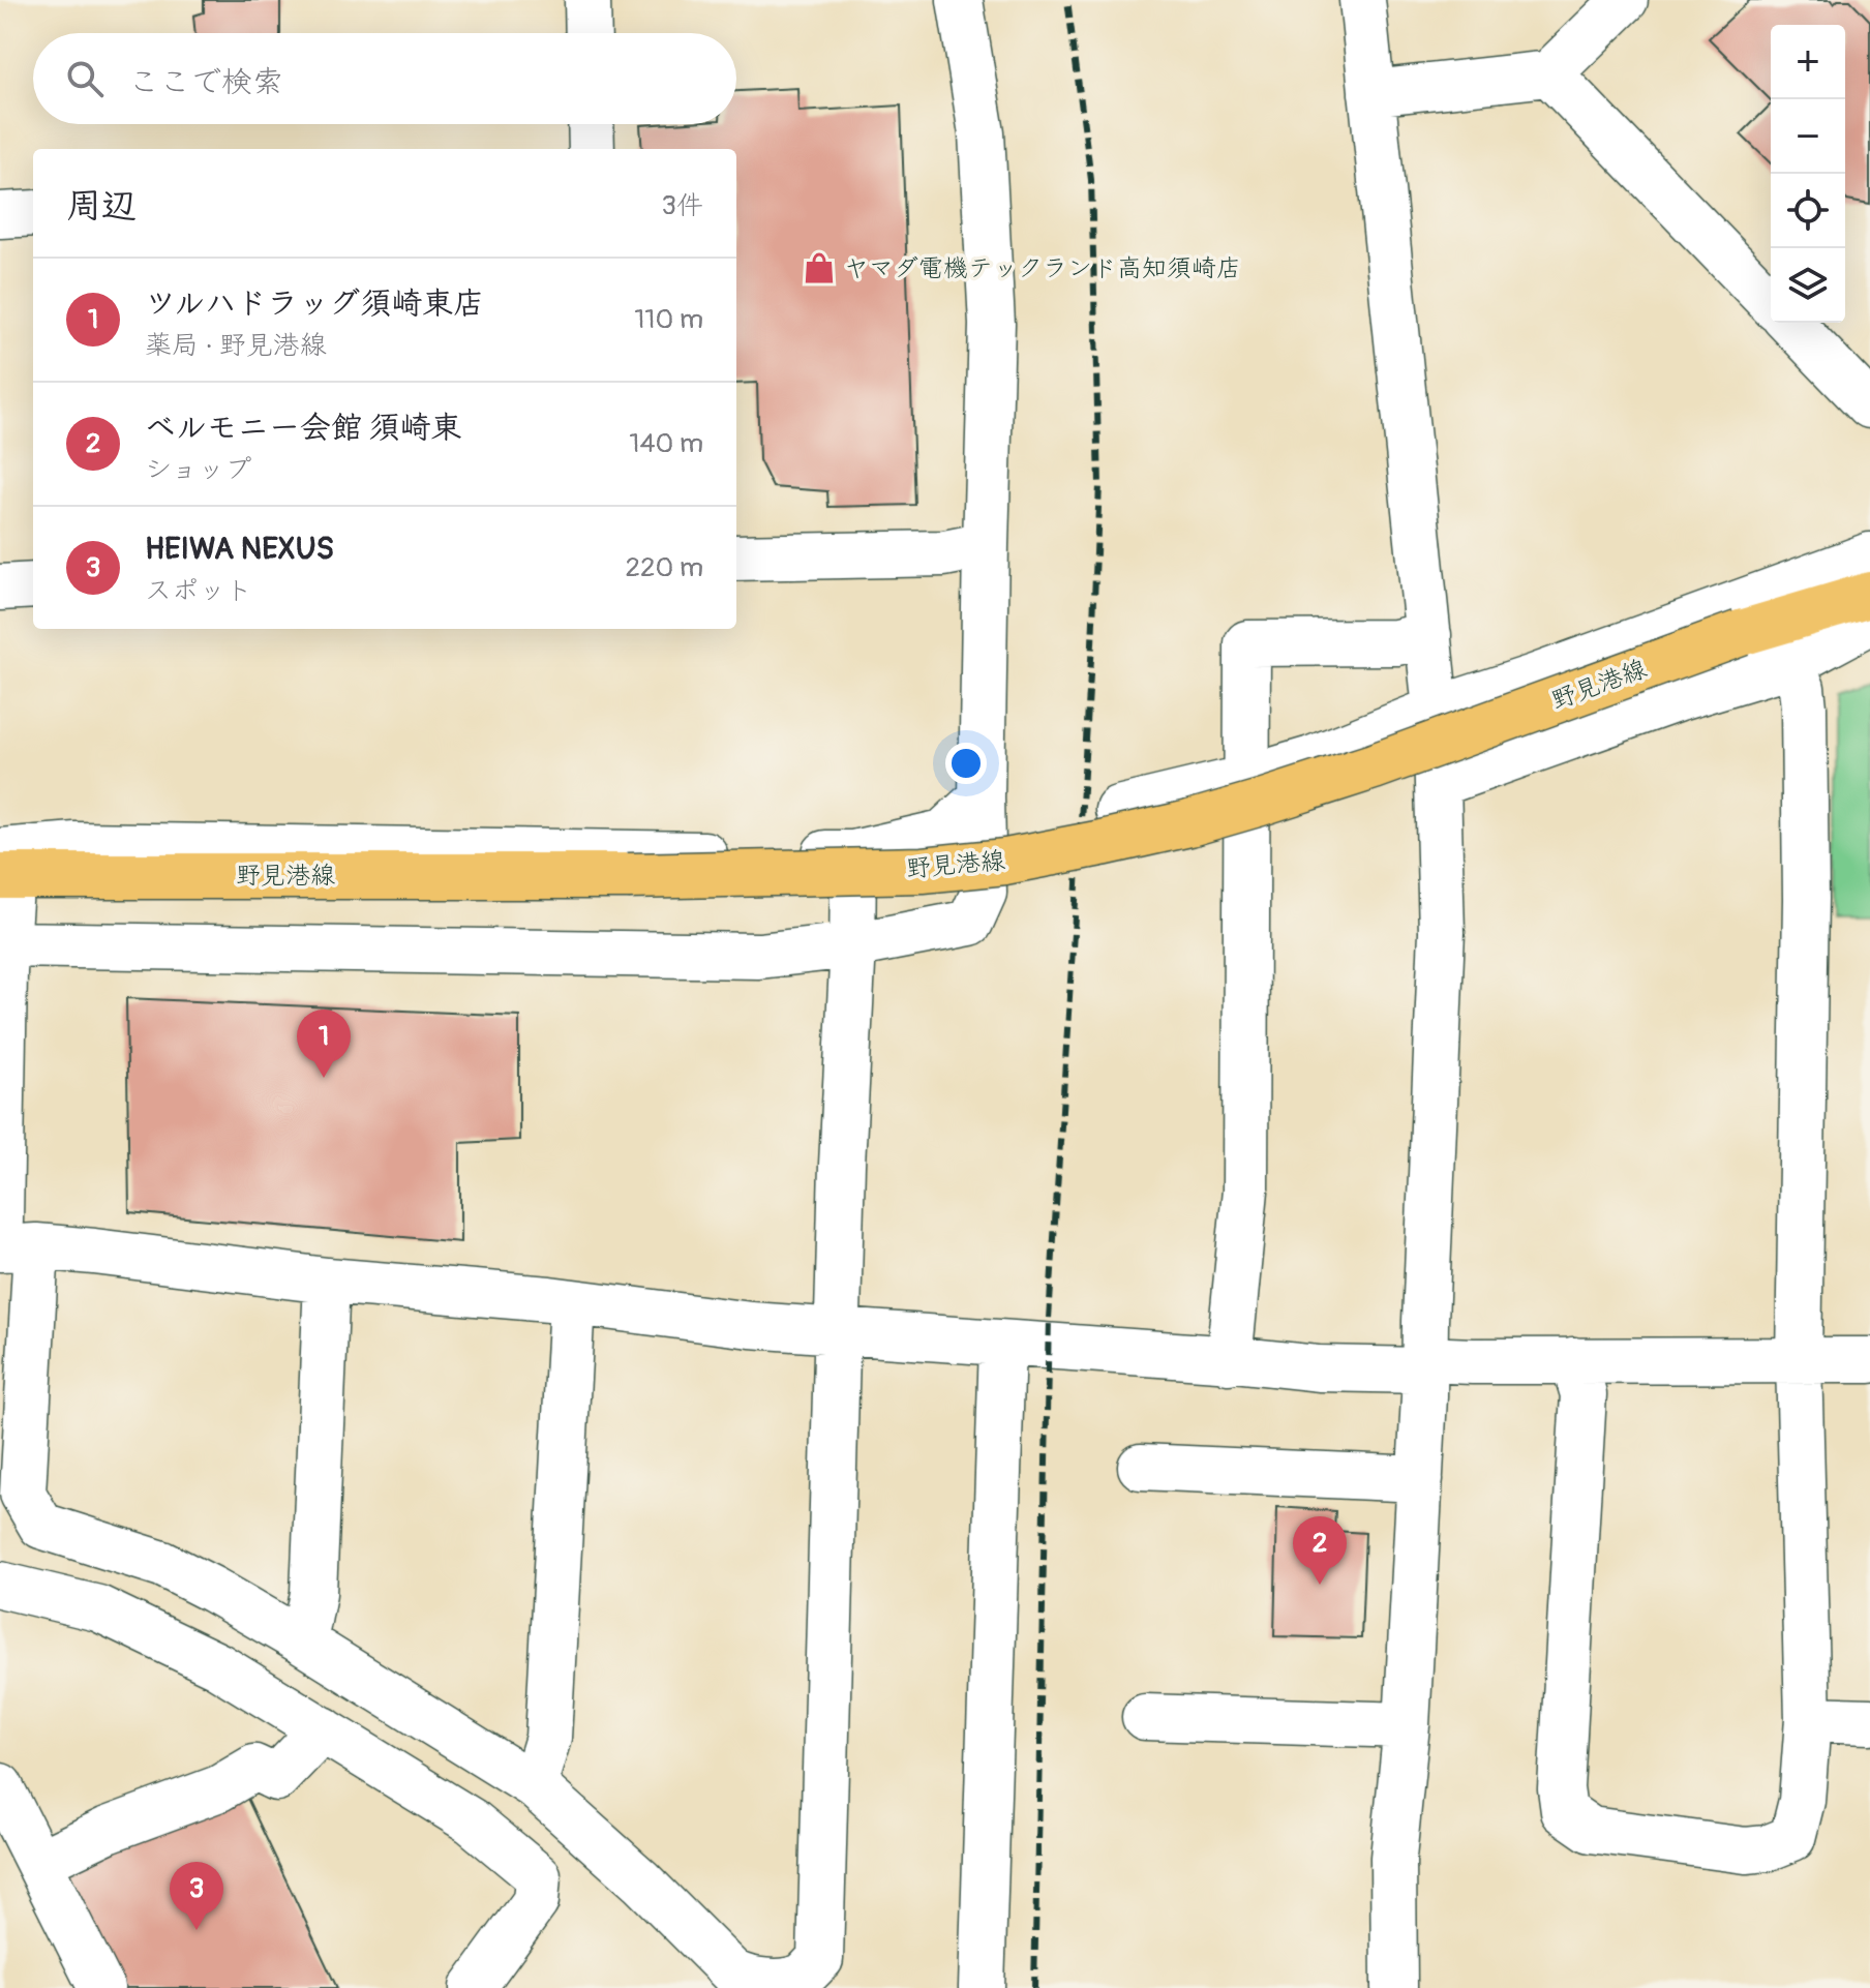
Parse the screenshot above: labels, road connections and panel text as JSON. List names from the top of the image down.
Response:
{
  "streets": {
    "main road": ["野見港線"]
  },
  "places": {
    "shop": ["ヤマダ電機テックランド高知須崎店"]
  },
  "page": {
    "map_buttons": ["+", "−"],
    "search": "ここで検索",
    "heading": ["周辺", "3件"],
    "list": [
      {
        "mark": "1",
        "name": "ツルハドラッグ須崎東店",
        "note": "薬局 · 野見港線",
        "value": "110 m"
      },
      {
        "mark": "2",
        "name": "ベルモニー会館 須崎東",
        "note": "ショップ",
        "value": "140 m"
      },
      {
        "mark": "3",
        "name": "HEIWA NEXUS",
        "note": "スポット",
        "value": "220 m"
      }
    ],
    "pins": ["1", "2", "3"]
  }
}
